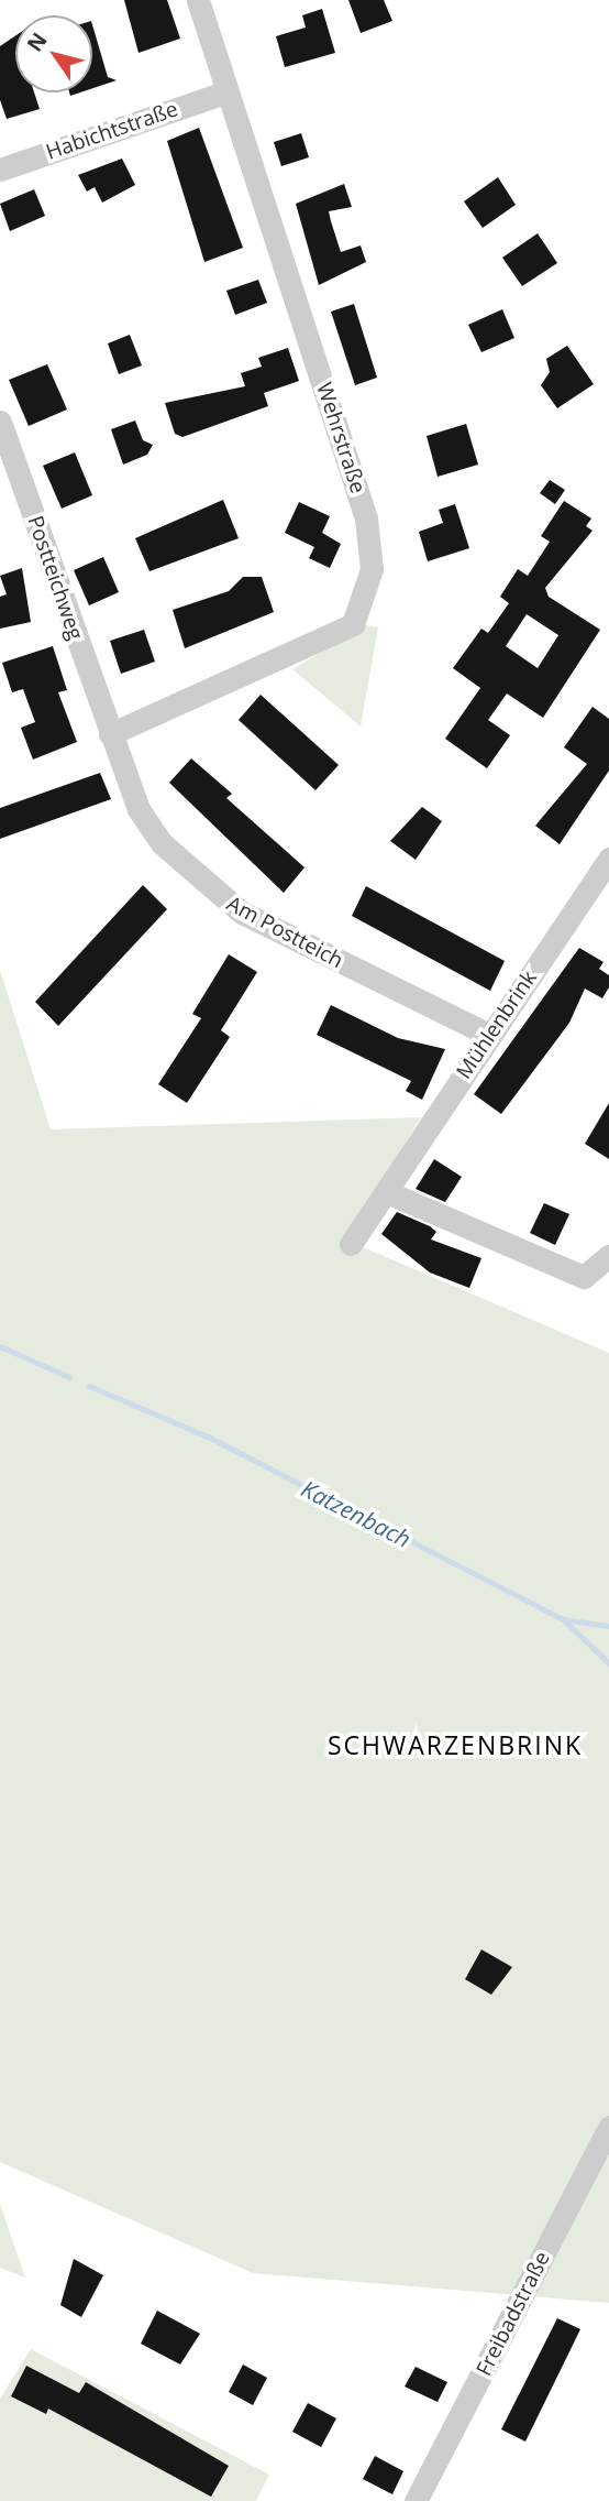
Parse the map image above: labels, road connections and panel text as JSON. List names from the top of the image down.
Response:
{
  "streets": {
    "street": [
      "Habichtstraße",
      "Wehrstraße",
      "Postteichweg",
      "Am Postteich",
      "Mühlenbrink",
      "Freibadstraße"
    ]
  },
  "crossings": [
    ["Habichtstraße", "Wehrstraße"],
    ["Wehrstraße", "Postteichweg"],
    ["Wehrstraße", "Am Postteich"],
    ["Postteichweg", "Am Postteich"],
    ["Am Postteich", "Mühlenbrink"]
  ],
  "districts": ["SCHWARZENBRINK"],
  "water": ["Katzenbach"],
  "north": "top left"
}
